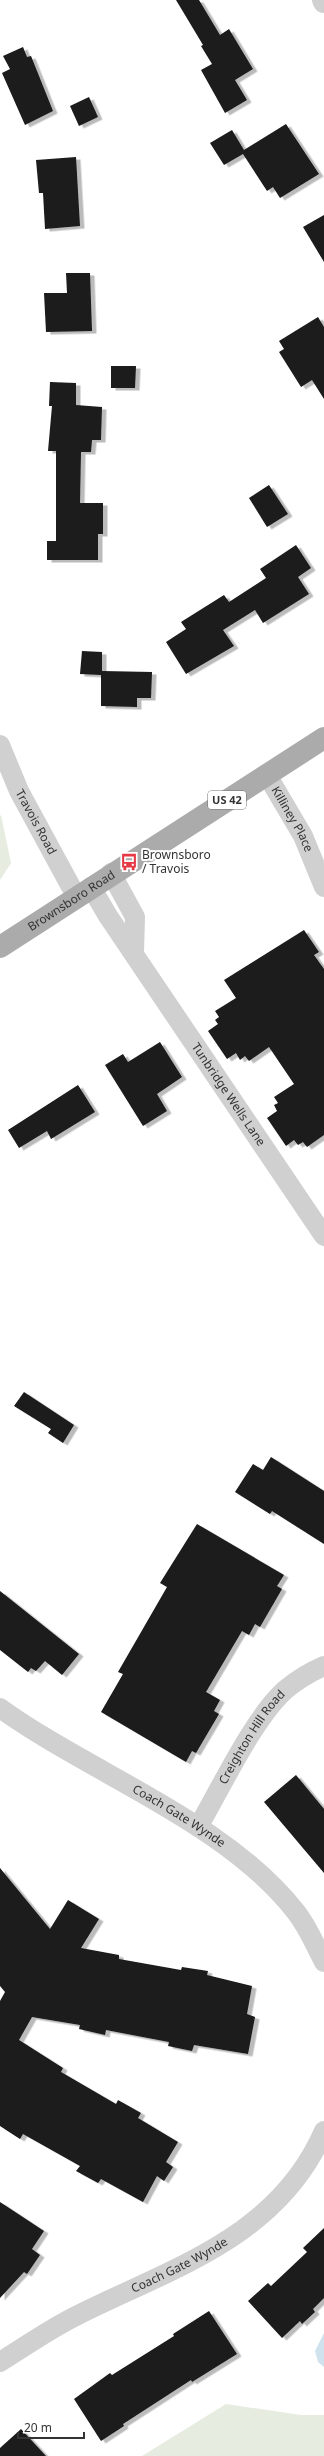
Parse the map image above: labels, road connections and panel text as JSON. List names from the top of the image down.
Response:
{
  "streets": {
    "main road": ["US 42", "Brownsboro Road"],
    "street": [
      "Killiney Place",
      "Travois Road",
      "Tunbridge Wells Lane",
      "Creighton Hill Road",
      "Coach Gate Wynde"
    ]
  },
  "crossings": [
    ["Killiney Place", "Brownsboro Road"],
    ["Travois Road", "Brownsboro Road"],
    ["Travois Road", "Tunbridge Wells Lane"],
    ["Brownsboro Road", "Tunbridge Wells Lane"],
    ["Creighton Hill Road", "Coach Gate Wynde"]
  ],
  "places": {
    "bus stop": ["Brownsboro / Travois"]
  },
  "scale_bar": "20 m"
}
